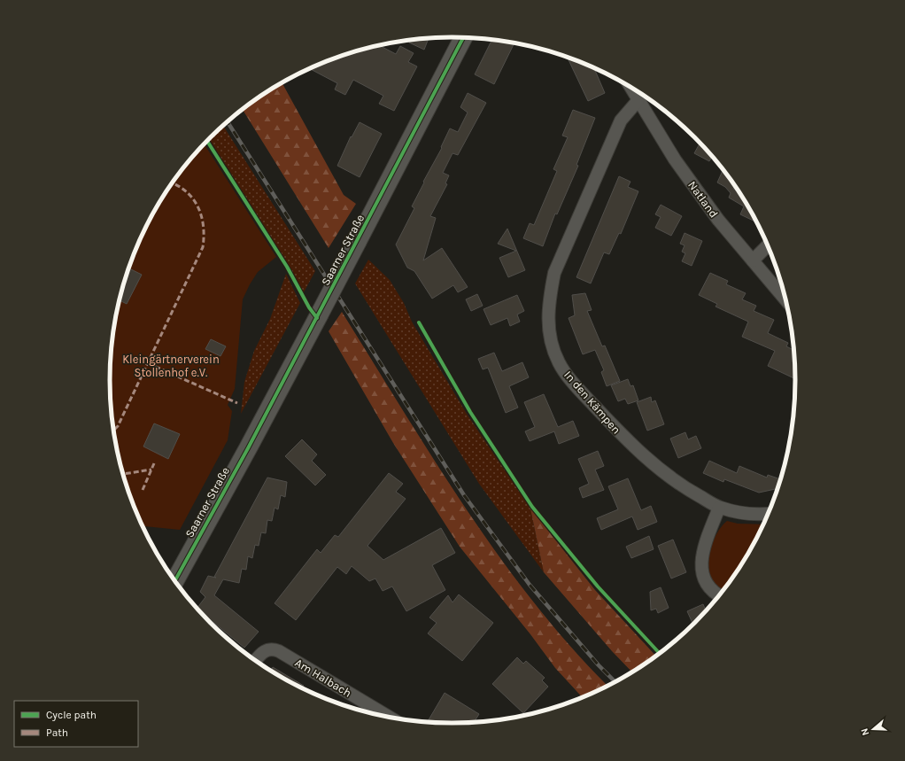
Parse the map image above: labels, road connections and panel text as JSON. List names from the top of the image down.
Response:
{
  "streets": {
    "main road": ["Saarner Straße"],
    "street": ["Natland", "In den Kämpen", "Am Halbach"]
  },
  "crossings": [
    ["Natland", "In den Kämpen"]
  ],
  "parks": ["Kleingärtnerverein Stollenhof e.V."],
  "legend": ["Cycle path", "Path"],
  "north": "left"
}
